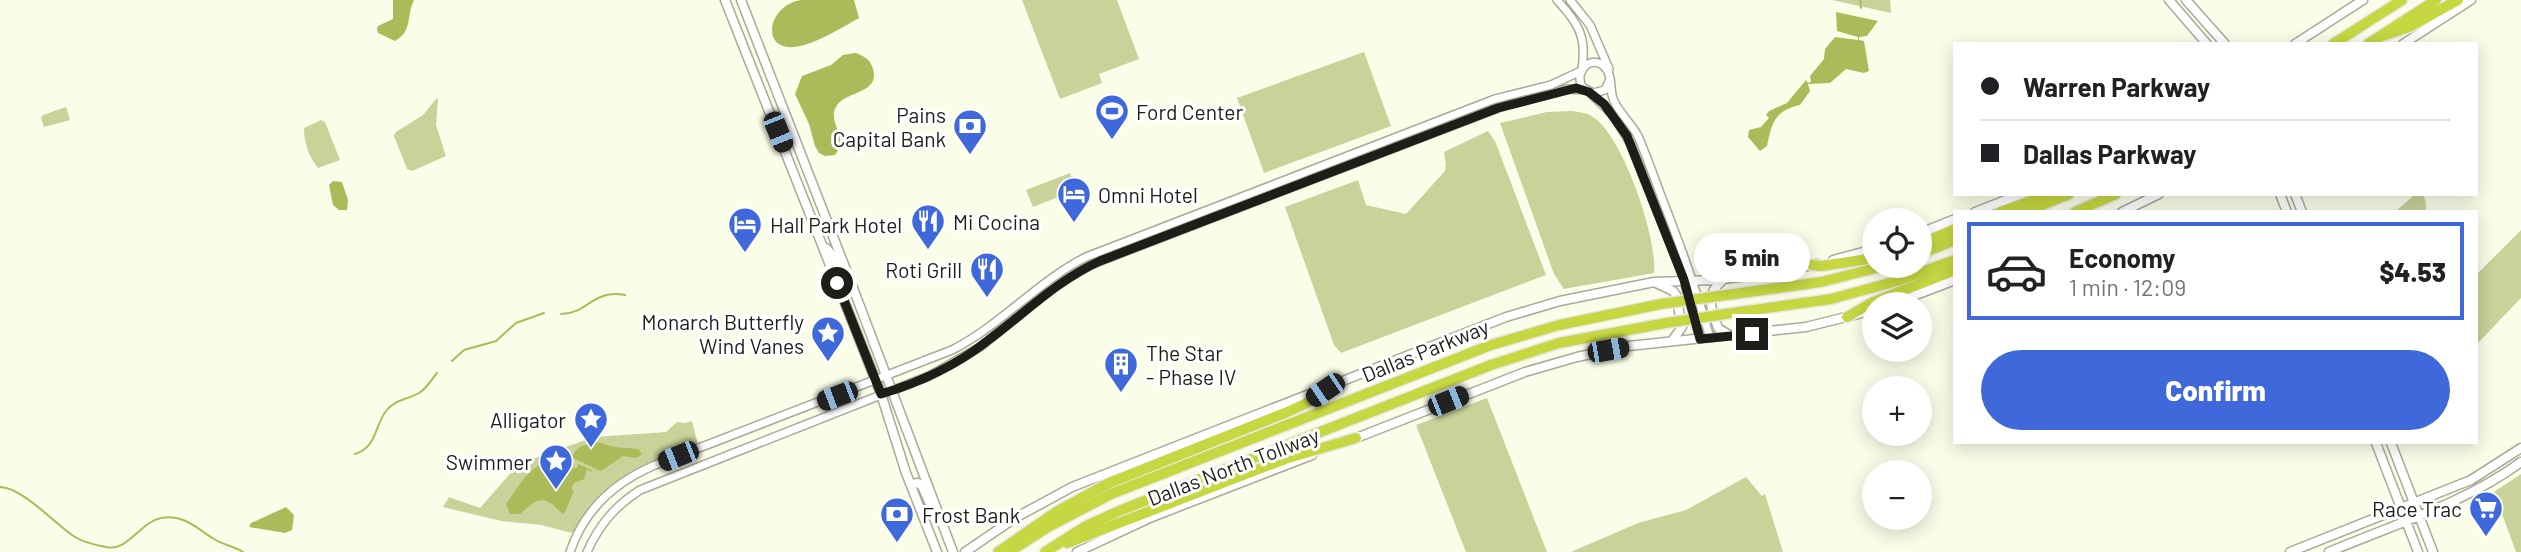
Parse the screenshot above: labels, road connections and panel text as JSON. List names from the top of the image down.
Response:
{
  "streets": {
    "highway": ["Dallas North Tollway"],
    "main road": ["Dallas Parkway"]
  },
  "places": {
    "sports": ["Ford Center"],
    "bank": ["Pains Capital Bank", "Frost Bank"],
    "hotel": ["Omni Hotel", "Hall Park Hotel"],
    "restaurant": ["Mi Cocina", "Roti Grill"],
    "place": ["Monarch Butterfly Wind Vanes", "Alligator", "Swimmer"],
    "building": ["The Star - Phase IV"],
    "supermarket": ["Race Trac"]
  },
  "page": {
    "banner": ["Warren Parkway", "Dallas Parkway"],
    "map_buttons": ["+", "−"],
    "list": [
      {
        "name": "Economy",
        "note": "1 min · 12:09",
        "value": "$4.53"
      }
    ],
    "bubble": "5 min",
    "buttons": "Confirm"
  }
}
